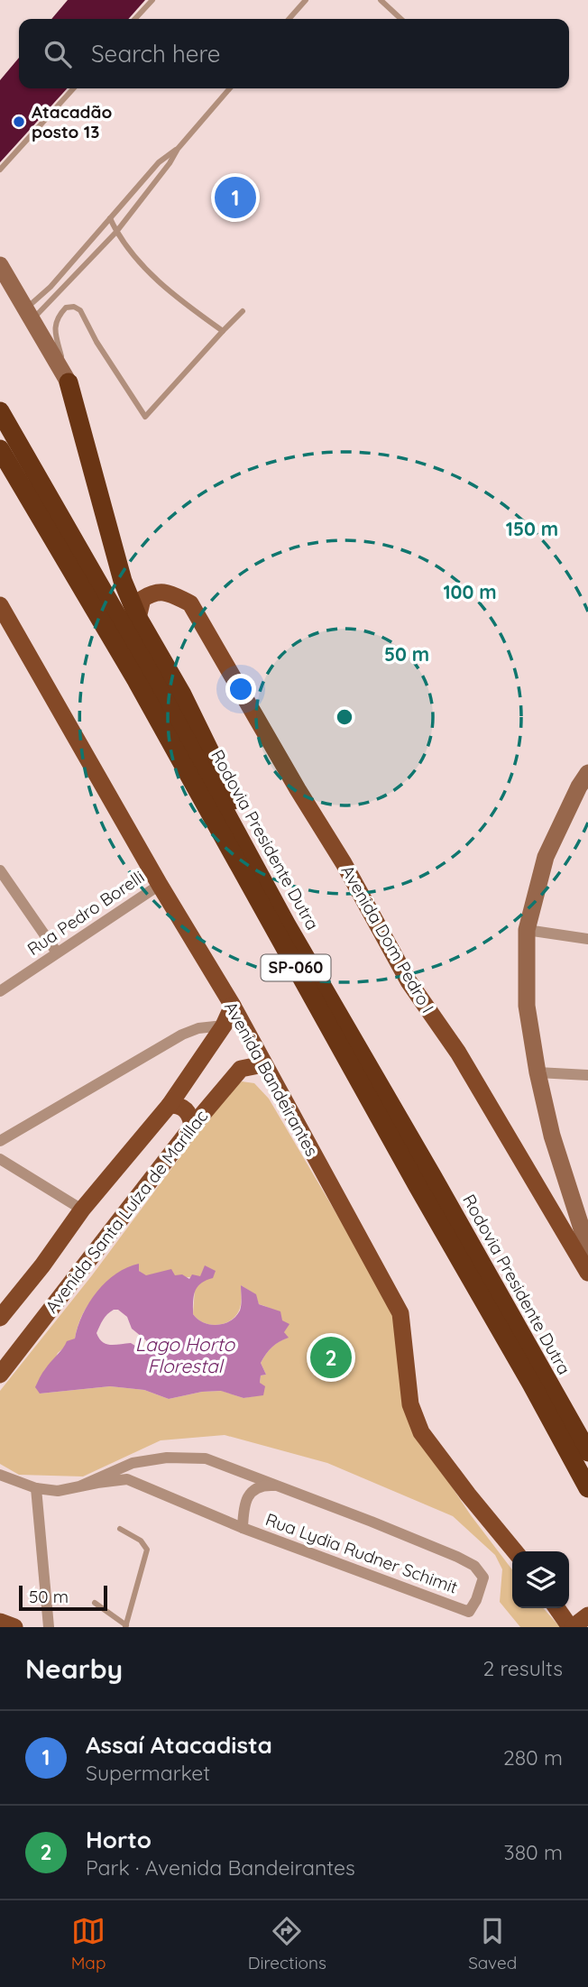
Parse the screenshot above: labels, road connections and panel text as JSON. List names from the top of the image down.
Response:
{
  "streets": {
    "highway": ["Rodovia Presidente Dutra", "SP-060"],
    "main road": ["Avenida Dom Pedro I", "Avenida Bandeirantes", "Avenida Santa Luíza de Marillac"],
    "street": ["Rua Pedro Borelli", "Rua Lydia Rudner Schimit"]
  },
  "crossings": [
    ["Rua Pedro Borelli", "Avenida Bandeirantes"],
    ["Avenida Bandeirantes", "Avenida Santa Luíza de Marillac"]
  ],
  "water": ["Lago Horto Florestal"],
  "places": ["Atacadão posto 13"],
  "scale_bar": "50 m",
  "page": {
    "search": "Search here",
    "pins": ["1", "2"],
    "scale": "50 m",
    "heading": ["Nearby", "2 results"],
    "list": [
      {
        "mark": "1",
        "name": "Assaí Atacadista",
        "note": "Supermarket",
        "value": "280 m"
      },
      {
        "mark": "2",
        "name": "Horto",
        "note": "Park · Avenida Bandeirantes",
        "value": "380 m"
      }
    ],
    "nav": ["Map", "Directions", "Saved"]
  },
  "rings": ["150 m", "100 m", "50 m"]
}
